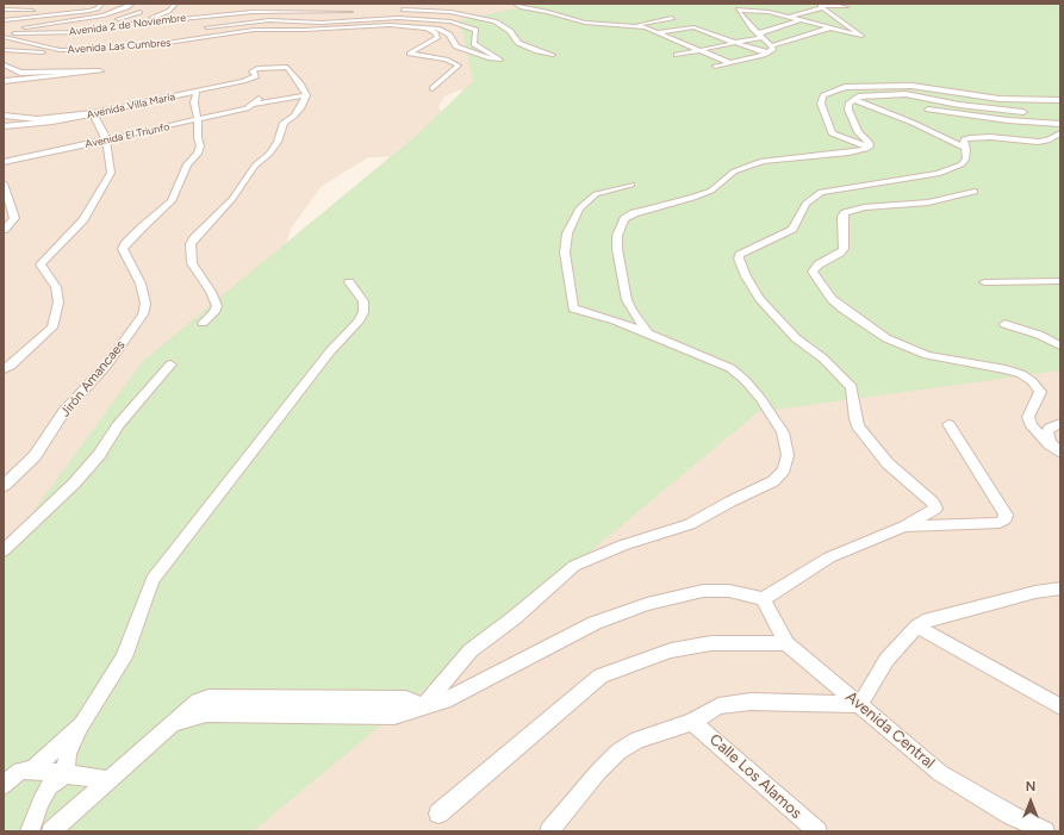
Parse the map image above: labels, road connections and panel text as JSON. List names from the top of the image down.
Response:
{
  "streets": {
    "main road": ["Avenida Villa María"],
    "street": [
      "Avenida 2 de Noviembre",
      "Avenida Las Cumbres",
      "Avenida El Triunfo",
      "Jirón Amancaes",
      "Avenida Central",
      "Calle Los Alamos"
    ]
  },
  "crossings": [
    ["Avenida Villa María", "Avenida El Triunfo"],
    ["Avenida El Triunfo", "Jirón Amancaes"]
  ],
  "north": "top"
}
